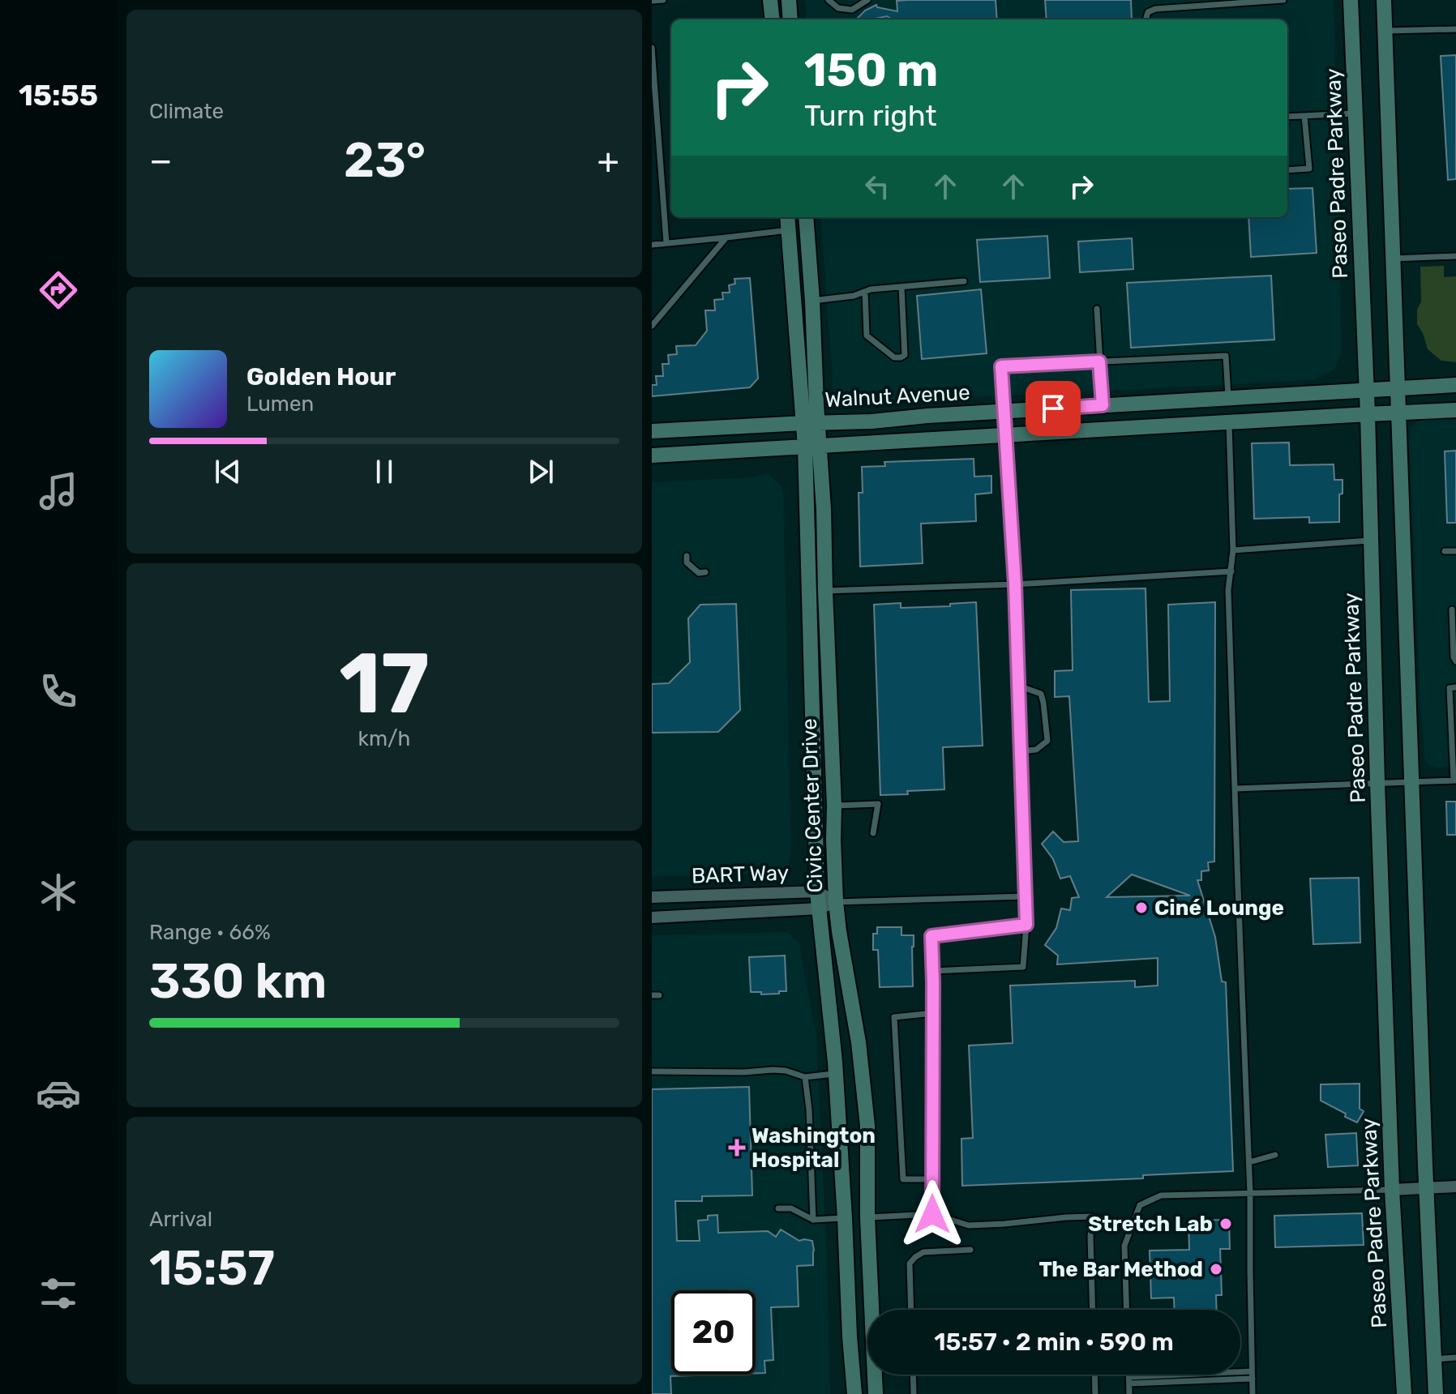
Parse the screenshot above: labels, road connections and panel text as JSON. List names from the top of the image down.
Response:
{
  "streets": {
    "main road": ["Paseo Padre Parkway", "Walnut Avenue", "Civic Center Drive"],
    "street": ["BART Way"]
  },
  "crossings": [
    ["Paseo Padre Parkway", "Walnut Avenue"],
    ["Walnut Avenue", "Civic Center Drive"],
    ["Civic Center Drive", "BART Way"]
  ],
  "places": {
    "other": ["Ciné Lounge", "Stretch Lab", "The Bar Method"],
    "health": ["Washington Hospital"]
  },
  "page": {
    "tabs": "15:55",
    "tile": [
      "Climate",
      ["17", "km/h"],
      ["Range · 66%", "330 km"],
      ["Arrival", "15:57"]
    ],
    "turn": ["150 m", "Turn right"],
    "heat": ["−", "23°", "+"],
    "song": ["Golden Hour", "Lumen"],
    "limit": "20",
    "trip": "15:57 · 2 min · 590 m"
  }
}
